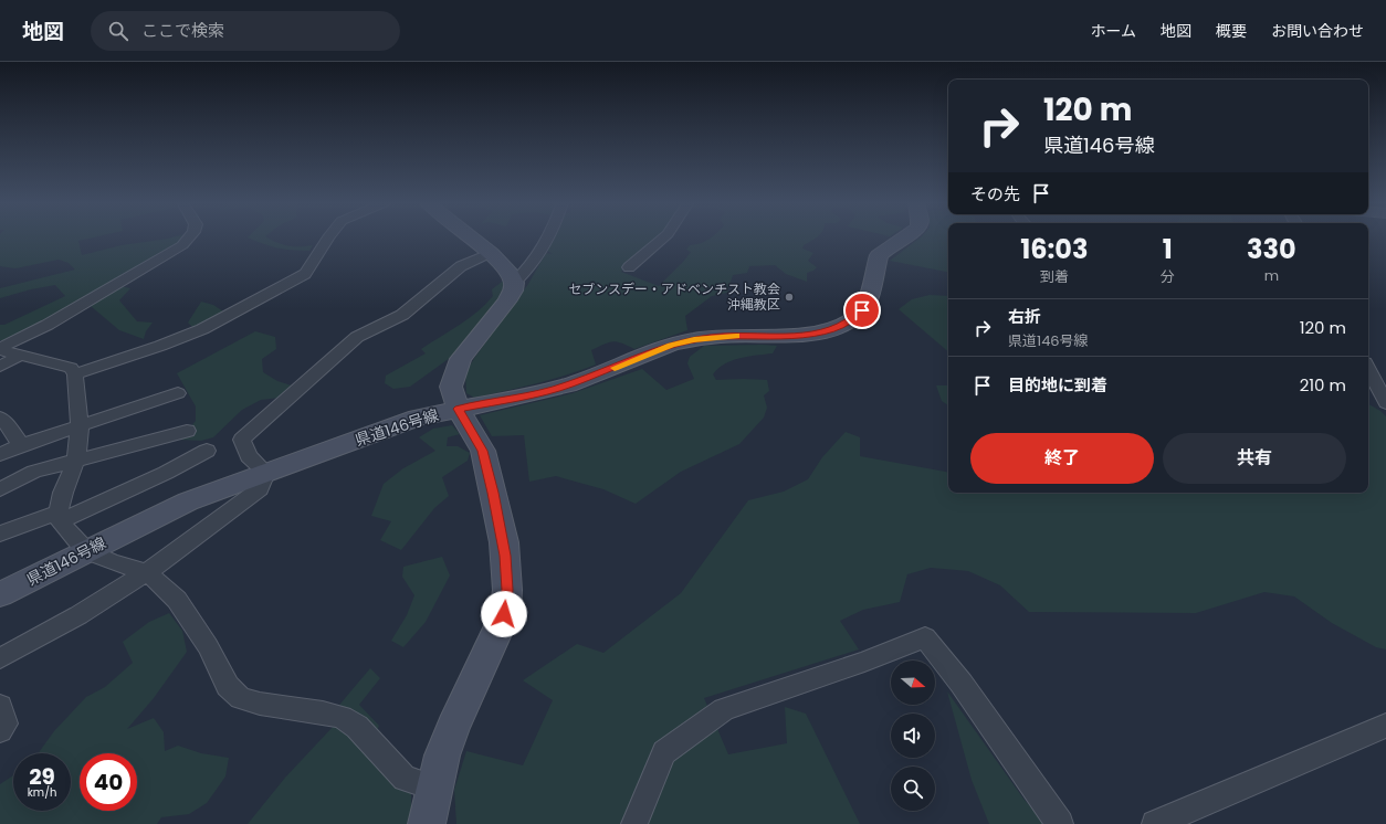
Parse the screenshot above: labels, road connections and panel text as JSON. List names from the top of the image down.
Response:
{
  "streets": {
    "main road": ["県道146号線"]
  },
  "places": ["セブンスデー・アドベンチスト教会 沖縄教区"],
  "north": "right",
  "page": {
    "header": "地図",
    "search": "ここで検索",
    "nav": [
      "ホーム",
      "地図",
      "概要",
      "お問い合わせ"
    ],
    "turn": ["120 m", "県道146号線"],
    "then": "その先",
    "eta": [
      "16:03",
      "到着",
      "1",
      "分",
      "330",
      "m"
    ],
    "list": [
      {
        "name": "右折",
        "note": "県道146号線",
        "value": "120 m"
      },
      {
        "name": "目的地に到着",
        "value": "210 m"
      }
    ],
    "buttons": ["終了", "共有"],
    "speed": "29 km/h",
    "limit": "40"
  }
}
